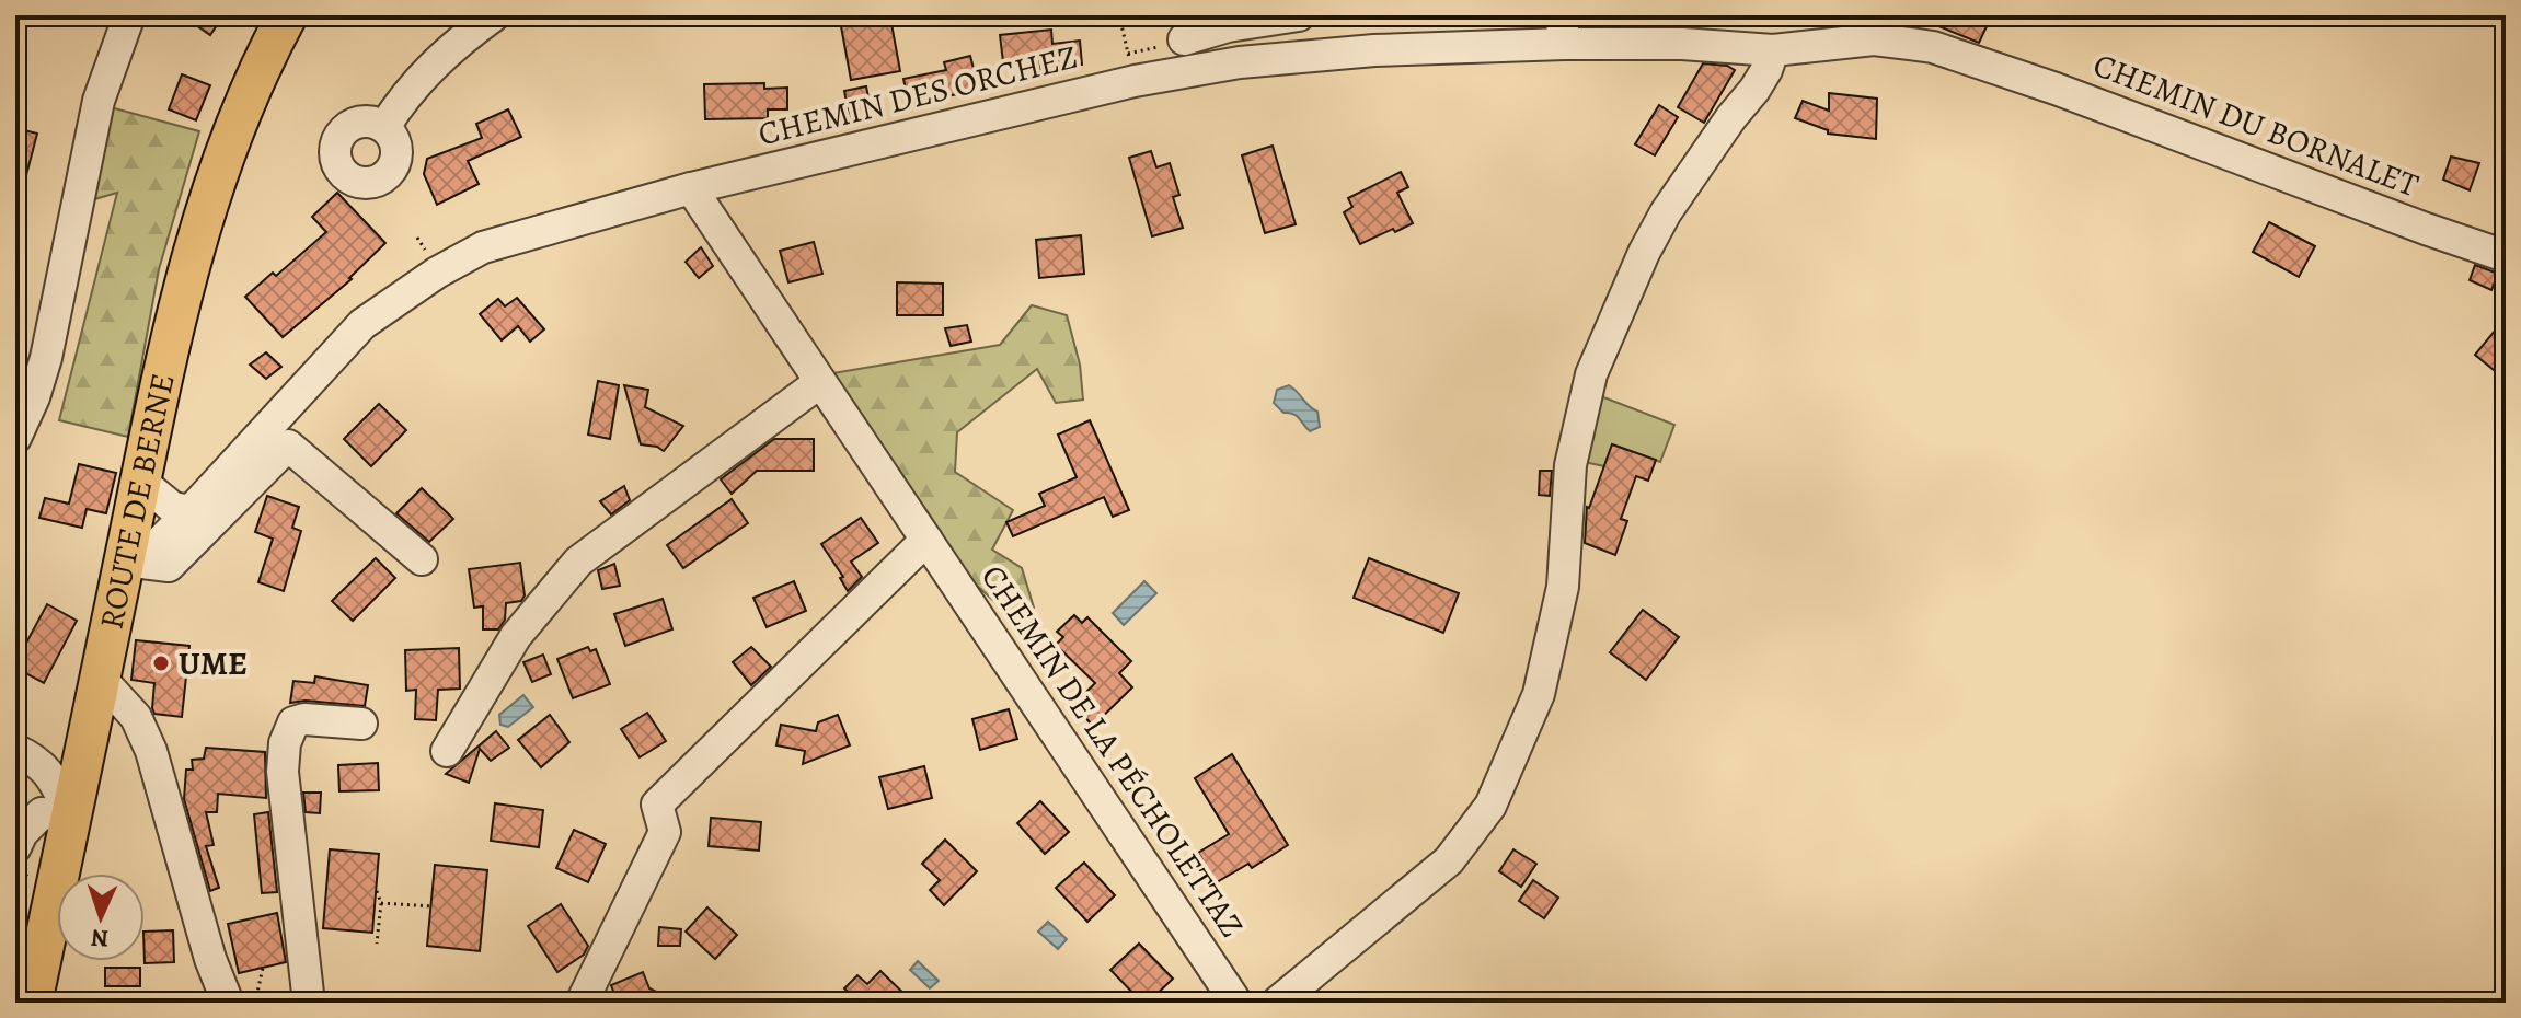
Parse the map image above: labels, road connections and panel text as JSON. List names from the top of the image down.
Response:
{
  "streets": {
    "main road": ["ROUTE DE BERNE"],
    "street": ["CHEMIN DES ORCHEZ", "CHEMIN DU BORNALET", "CHEMIN DE LA PÉCHOLETTAZ"]
  },
  "crossings": [
    ["CHEMIN DES ORCHEZ", "CHEMIN DU BORNALET"],
    ["CHEMIN DES ORCHEZ", "ROUTE DE BERNE"],
    ["CHEMIN DES ORCHEZ", "CHEMIN DE LA PÉCHOLETTAZ"]
  ],
  "places": ["UME"],
  "north": "bottom"
}
